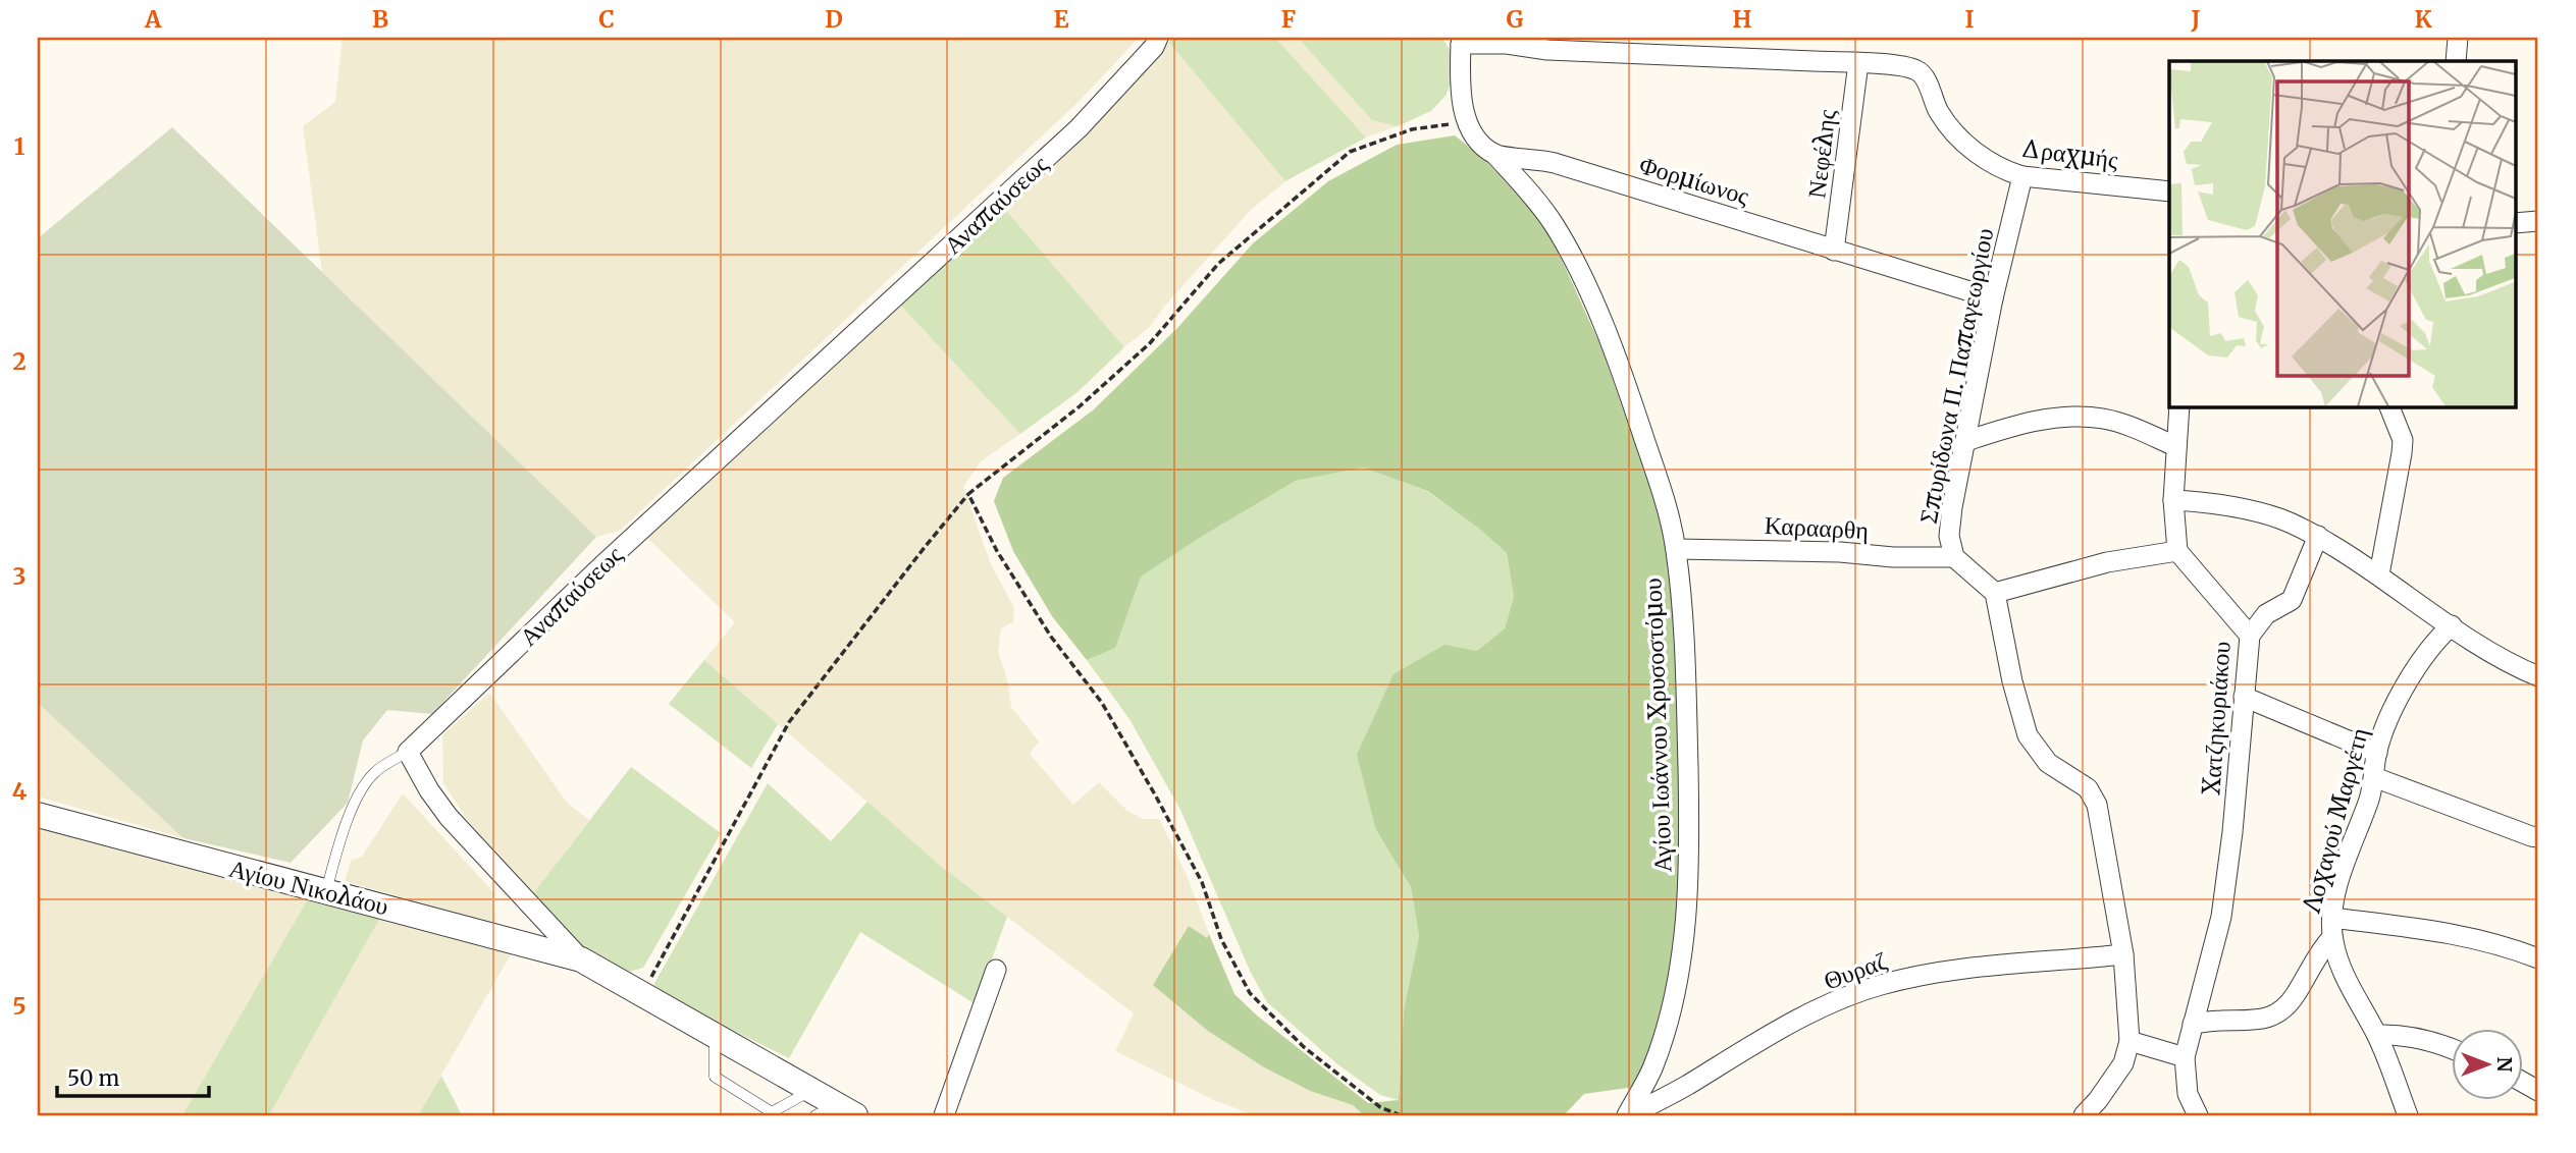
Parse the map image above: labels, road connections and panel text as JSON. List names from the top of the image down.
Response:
{
  "streets": {
    "street": [
      "Νεφέλης",
      "Δραχμής",
      "Φορμίωνος",
      "Αναπαύσεως",
      "Σπυρίδωνα Π. Παπαγεωργίου",
      "Καρααρθη",
      "Χατζηκυριάκου",
      "Αγίου Ιωάννου Χρυσοστόμου",
      "Λοχαγού Μαργέτη",
      "Αγίου Νικολάου",
      "Θυραζ"
    ]
  },
  "crossings": [
    ["Νεφέλης", "Δραχμής"],
    ["Νεφέλης", "Φορμίωνος"],
    ["Δραχμής", "Σπυρίδωνα Π. Παπαγεωργίου"],
    ["Φορμίωνος", "Σπυρίδωνα Π. Παπαγεωργίου"],
    ["Φορμίωνος", "Αγίου Ιωάννου Χρυσοστόμου"],
    ["Σπυρίδωνα Π. Παπαγεωργίου", "Καρααρθη"],
    ["Καρααρθη", "Αγίου Ιωάννου Χρυσοστόμου"],
    ["Αγίου Ιωάννου Χρυσοστόμου", "Θυραζ"]
  ],
  "scale_bar": "50 m",
  "north": "right",
  "grid": {
    "columns": [
      "A",
      "B",
      "C",
      "D",
      "E",
      "F",
      "G",
      "H",
      "I",
      "J",
      "K"
    ],
    "rows": [
      "1",
      "2",
      "3",
      "4",
      "5"
    ]
  }
}
